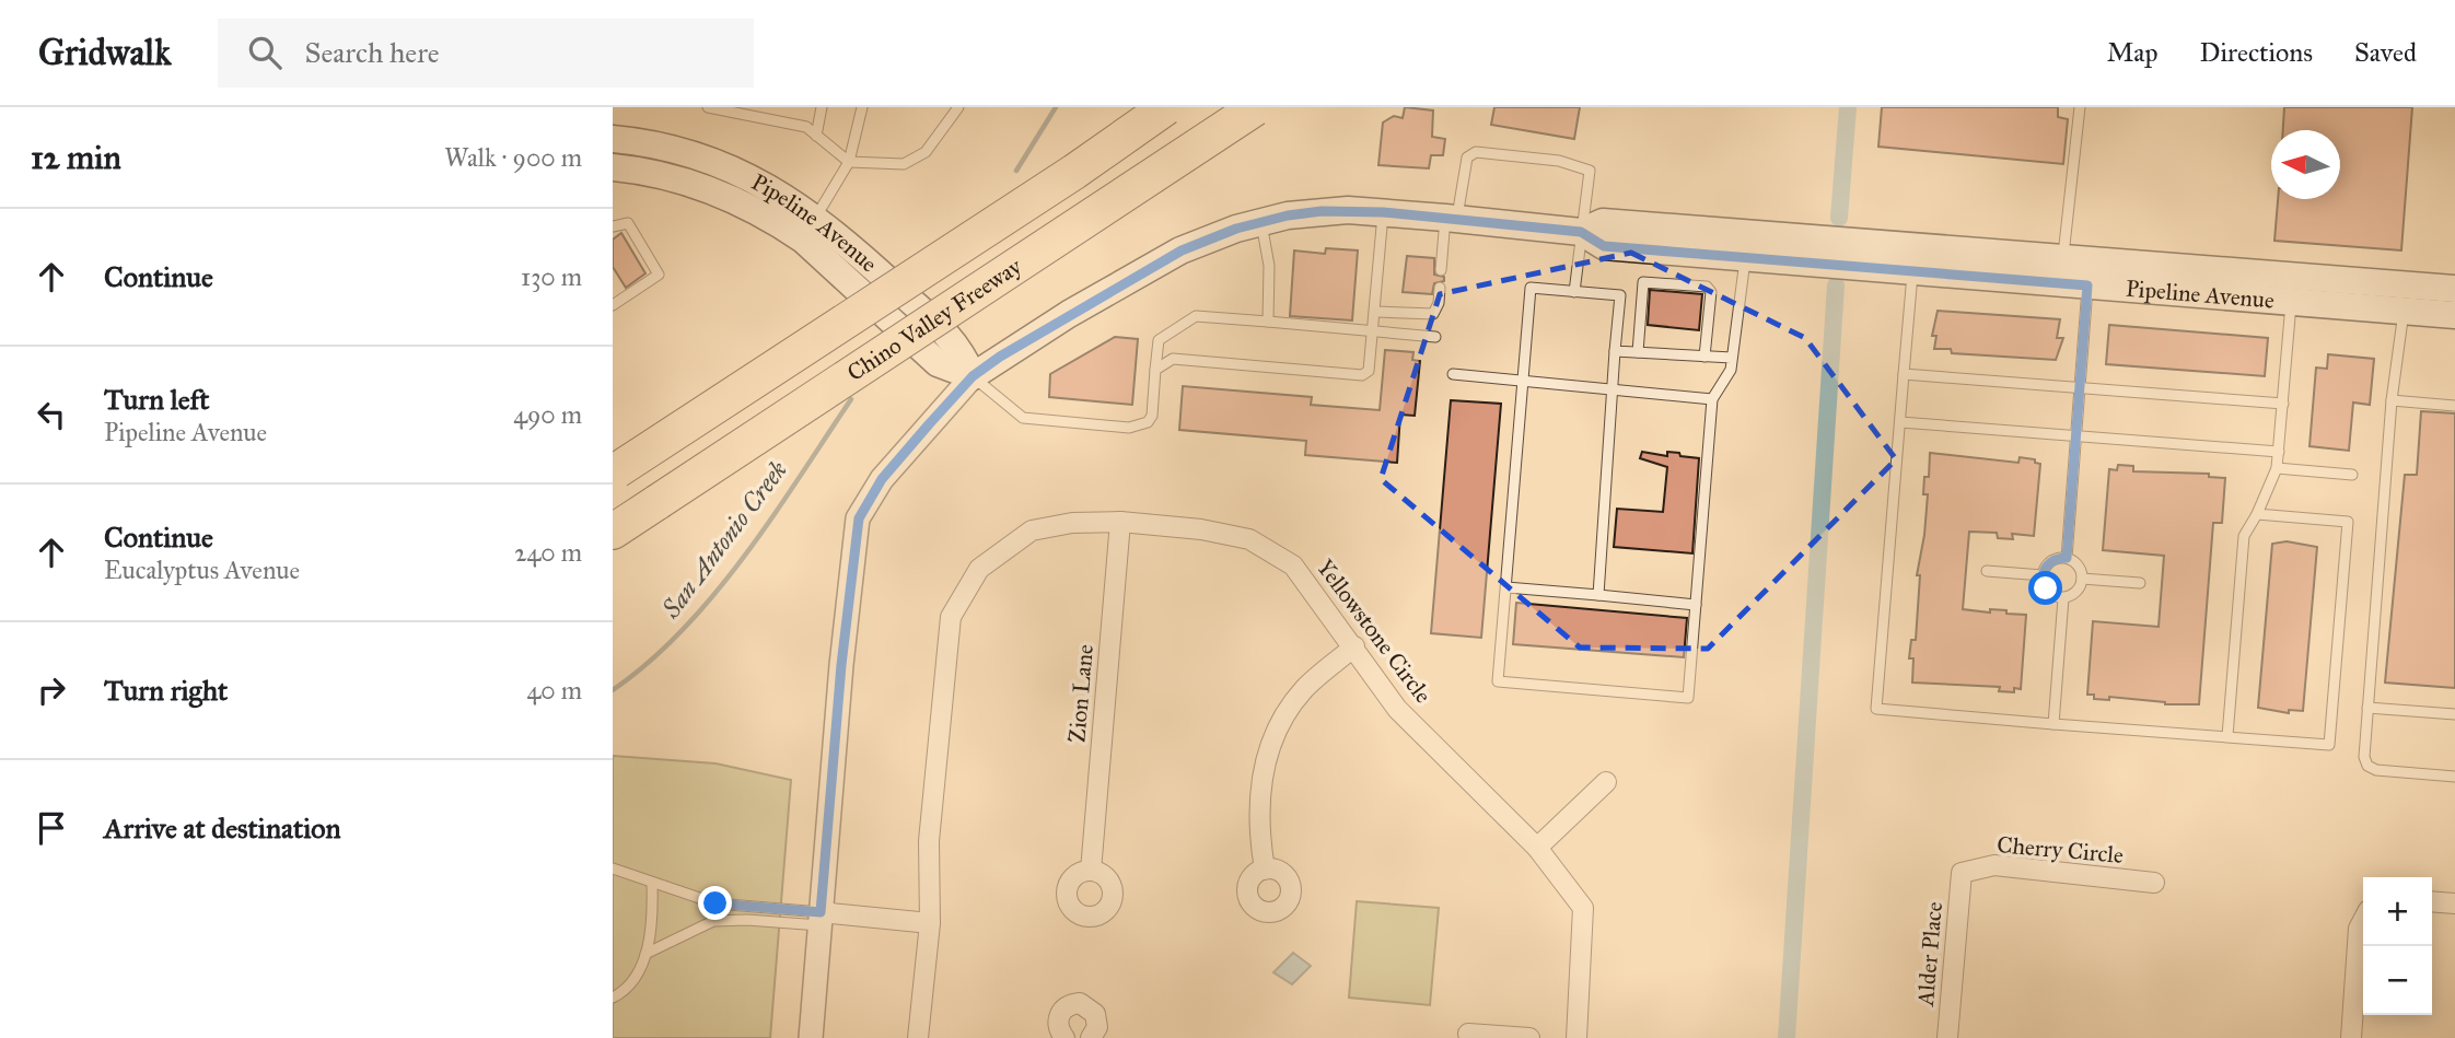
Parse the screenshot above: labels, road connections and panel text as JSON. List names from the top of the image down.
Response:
{
  "streets": {
    "highway": ["Chino Valley Freeway"],
    "main road": ["Pipeline Avenue"],
    "street": [
      "Yellowstone Circle",
      "Zion Lane",
      "Cherry Circle",
      "Alder Place"
    ]
  },
  "crossings": [
    ["Yellowstone Circle", "Zion Lane"],
    ["Cherry Circle", "Alder Place"]
  ],
  "water": ["San Antonio Creek"],
  "north": "left",
  "page": {
    "header": "Gridwalk",
    "search": "Search here",
    "nav": ["Map", "Directions", "Saved"],
    "heading": ["12 min", "Walk · 900 m"],
    "list": [
      ["Continue", "130 m"],
      ["Turn left", "Pipeline Avenue", "490 m"],
      ["Continue", "Eucalyptus Avenue", "240 m"],
      ["Turn right", "40 m"],
      "Arrive at destination"
    ],
    "map_buttons": ["+", "−"]
  }
}
